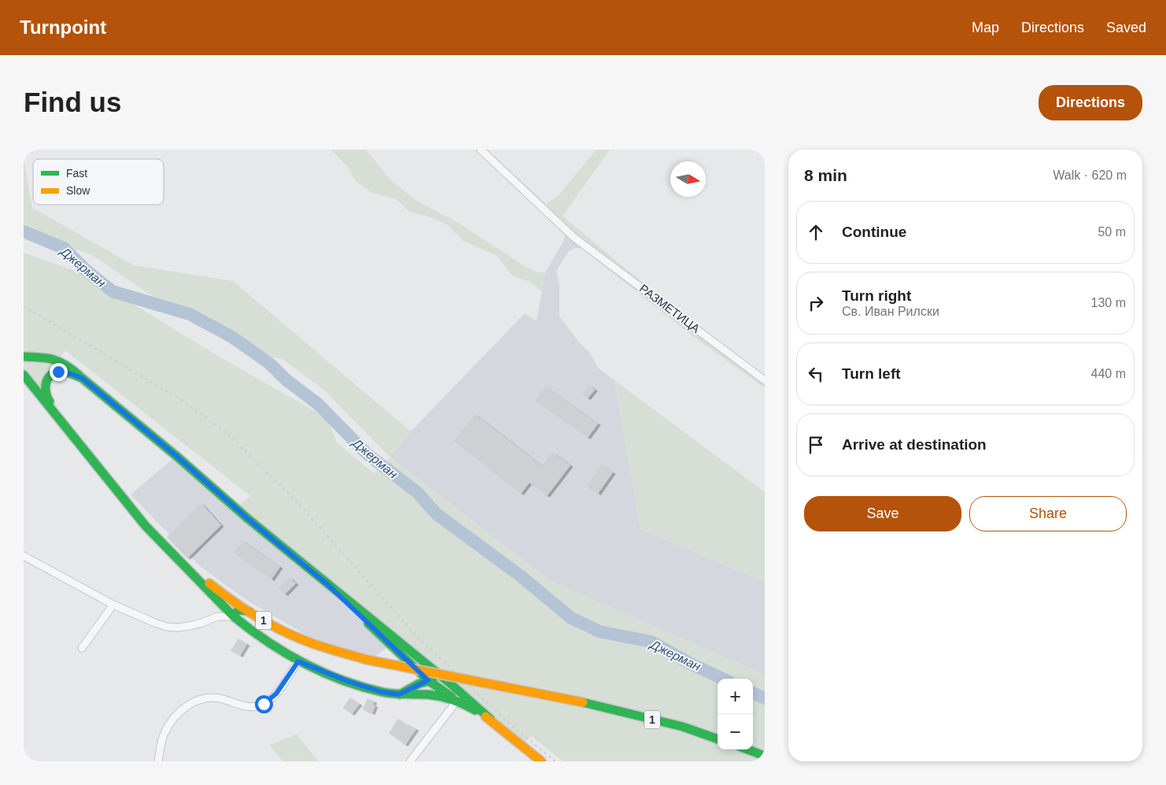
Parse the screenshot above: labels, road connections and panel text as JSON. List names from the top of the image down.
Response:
{
  "streets": {
    "main road": ["1"],
    "street": ["РАЗМЕТИЦА"]
  },
  "water": ["Джерман"],
  "legend": ["Fast", "Slow"],
  "north": "right",
  "page": {
    "header": "Turnpoint",
    "nav": ["Map", "Directions", "Saved"],
    "buttons": [
      "Directions",
      ["Save", "Share"]
    ],
    "title": "Find us",
    "heading": ["8 min", "Walk · 620 m"],
    "list": [
      ["Continue", "50 m"],
      ["Turn right", "Св. Иван Рилски", "130 m"],
      ["Turn left", "440 m"],
      "Arrive at destination"
    ],
    "map_buttons": ["+", "−"]
  }
}
